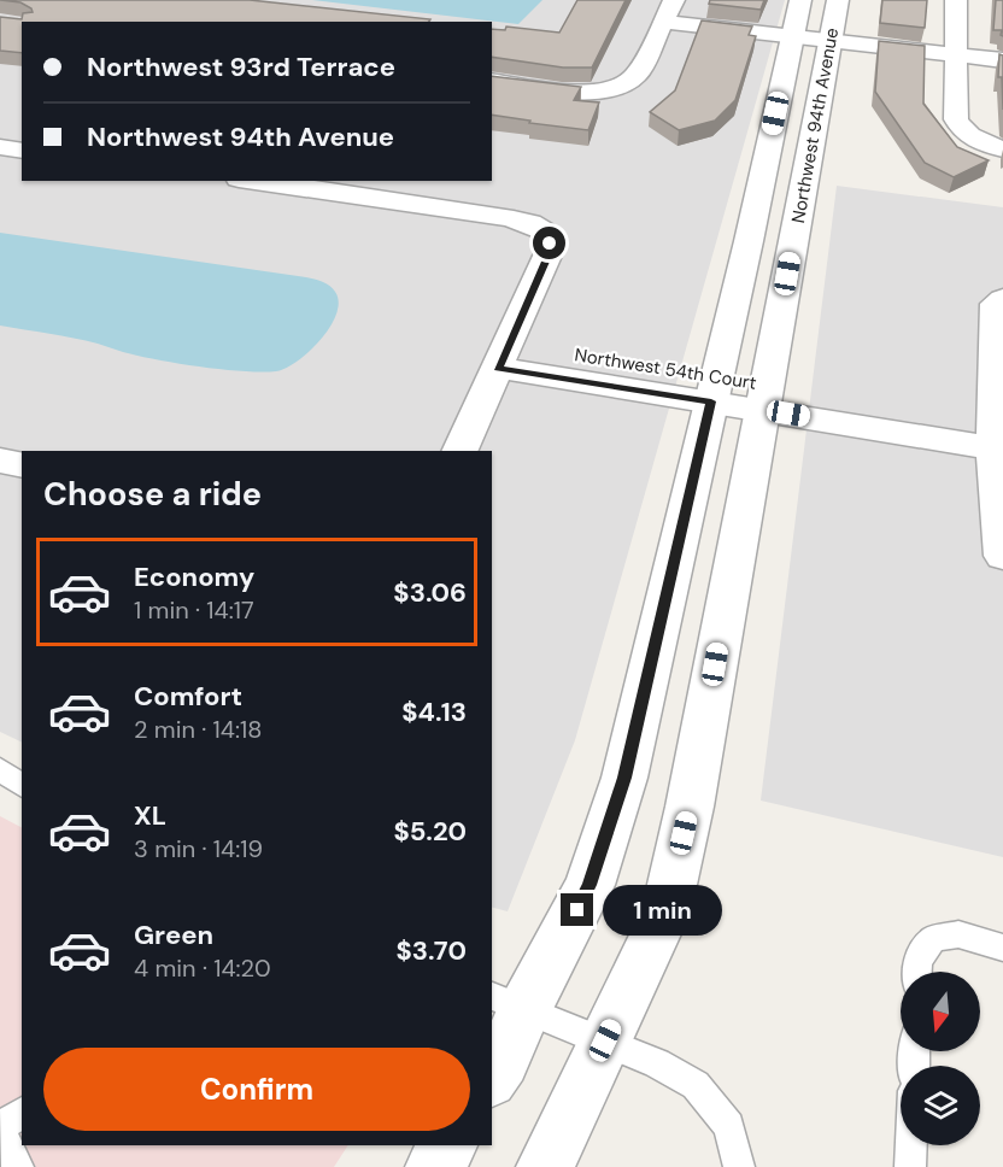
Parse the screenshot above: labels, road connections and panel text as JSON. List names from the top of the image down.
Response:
{
  "streets": {
    "street": ["Northwest 94th Avenue", "Northwest 54th Court"]
  },
  "crossings": [
    ["Northwest 94th Avenue", "Northwest 54th Court"]
  ],
  "north": "bottom",
  "page": {
    "banner": ["Northwest 93rd Terrace", "Northwest 94th Avenue"],
    "heading": "Choose a ride",
    "list": [
      {
        "name": "Economy",
        "note": "1 min · 14:17",
        "value": "$3.06"
      },
      {
        "name": "Comfort",
        "note": "2 min · 14:18",
        "value": "$4.13"
      },
      {
        "name": "XL",
        "note": "3 min · 14:19",
        "value": "$5.20"
      },
      {
        "name": "Green",
        "note": "4 min · 14:20",
        "value": "$3.70"
      }
    ],
    "bubble": "1 min",
    "buttons": "Confirm"
  }
}
